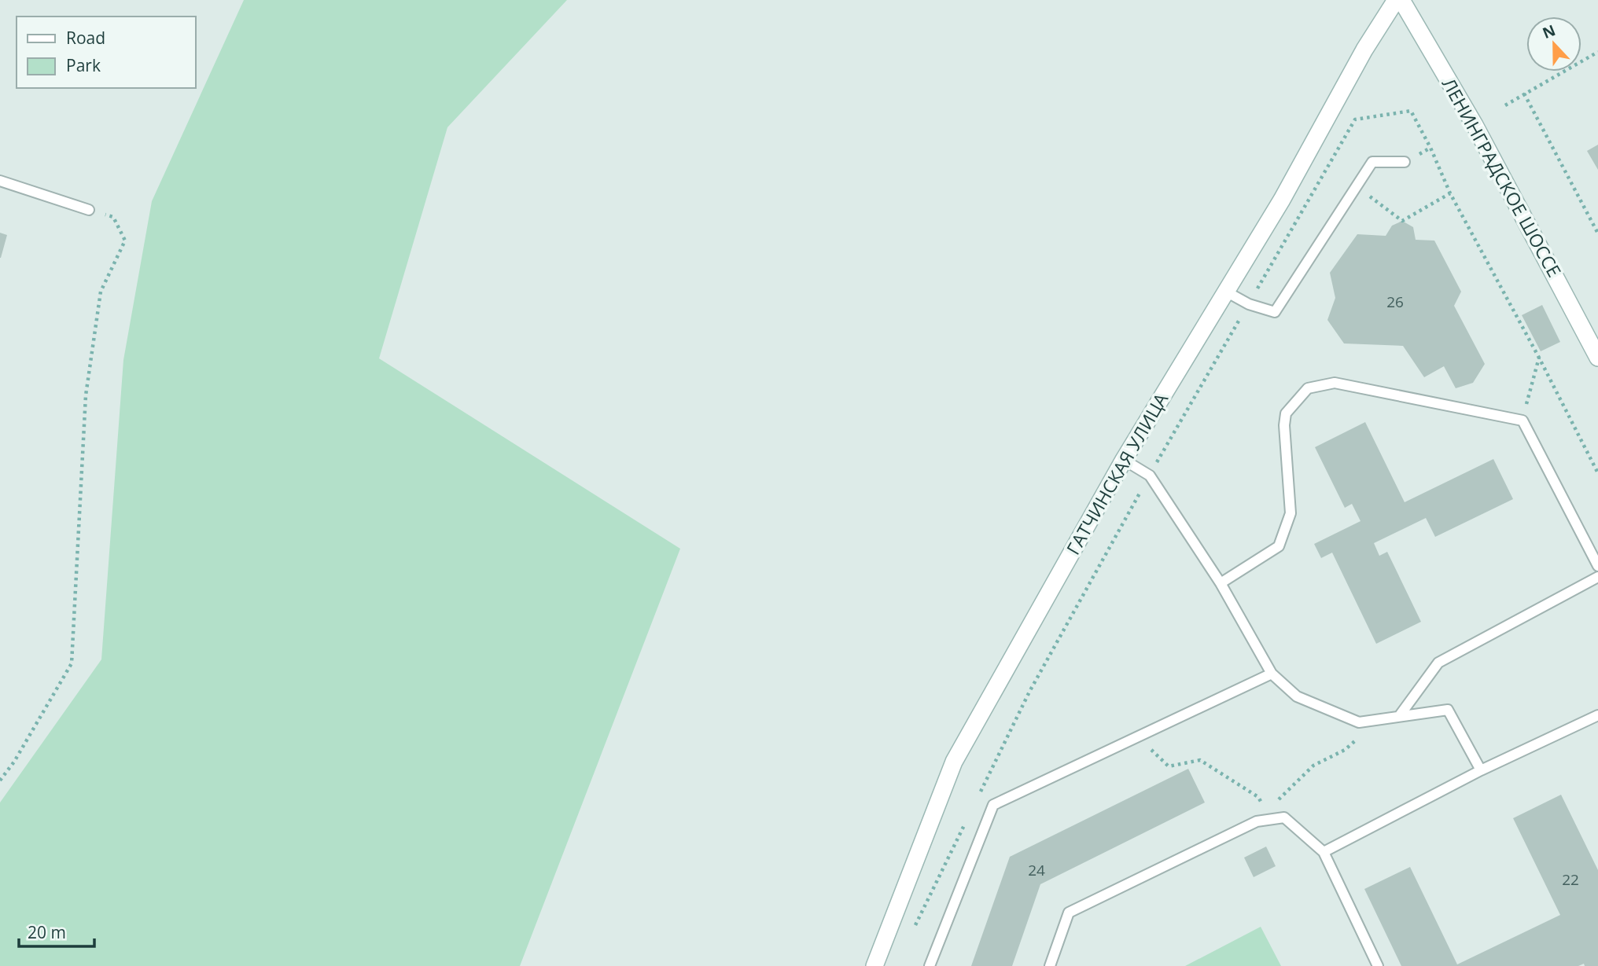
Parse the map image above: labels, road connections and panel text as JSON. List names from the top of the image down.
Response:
{
  "streets": {
    "street": ["ЛЕНИНГРАДСКОЕ ШОССЕ", "ГАТЧИНСКАЯ УЛИЦА"]
  },
  "house_numbers": ["26", "24", "22"],
  "legend": ["Road", "Park"],
  "scale_bar": "20 m",
  "north": "top"
}
